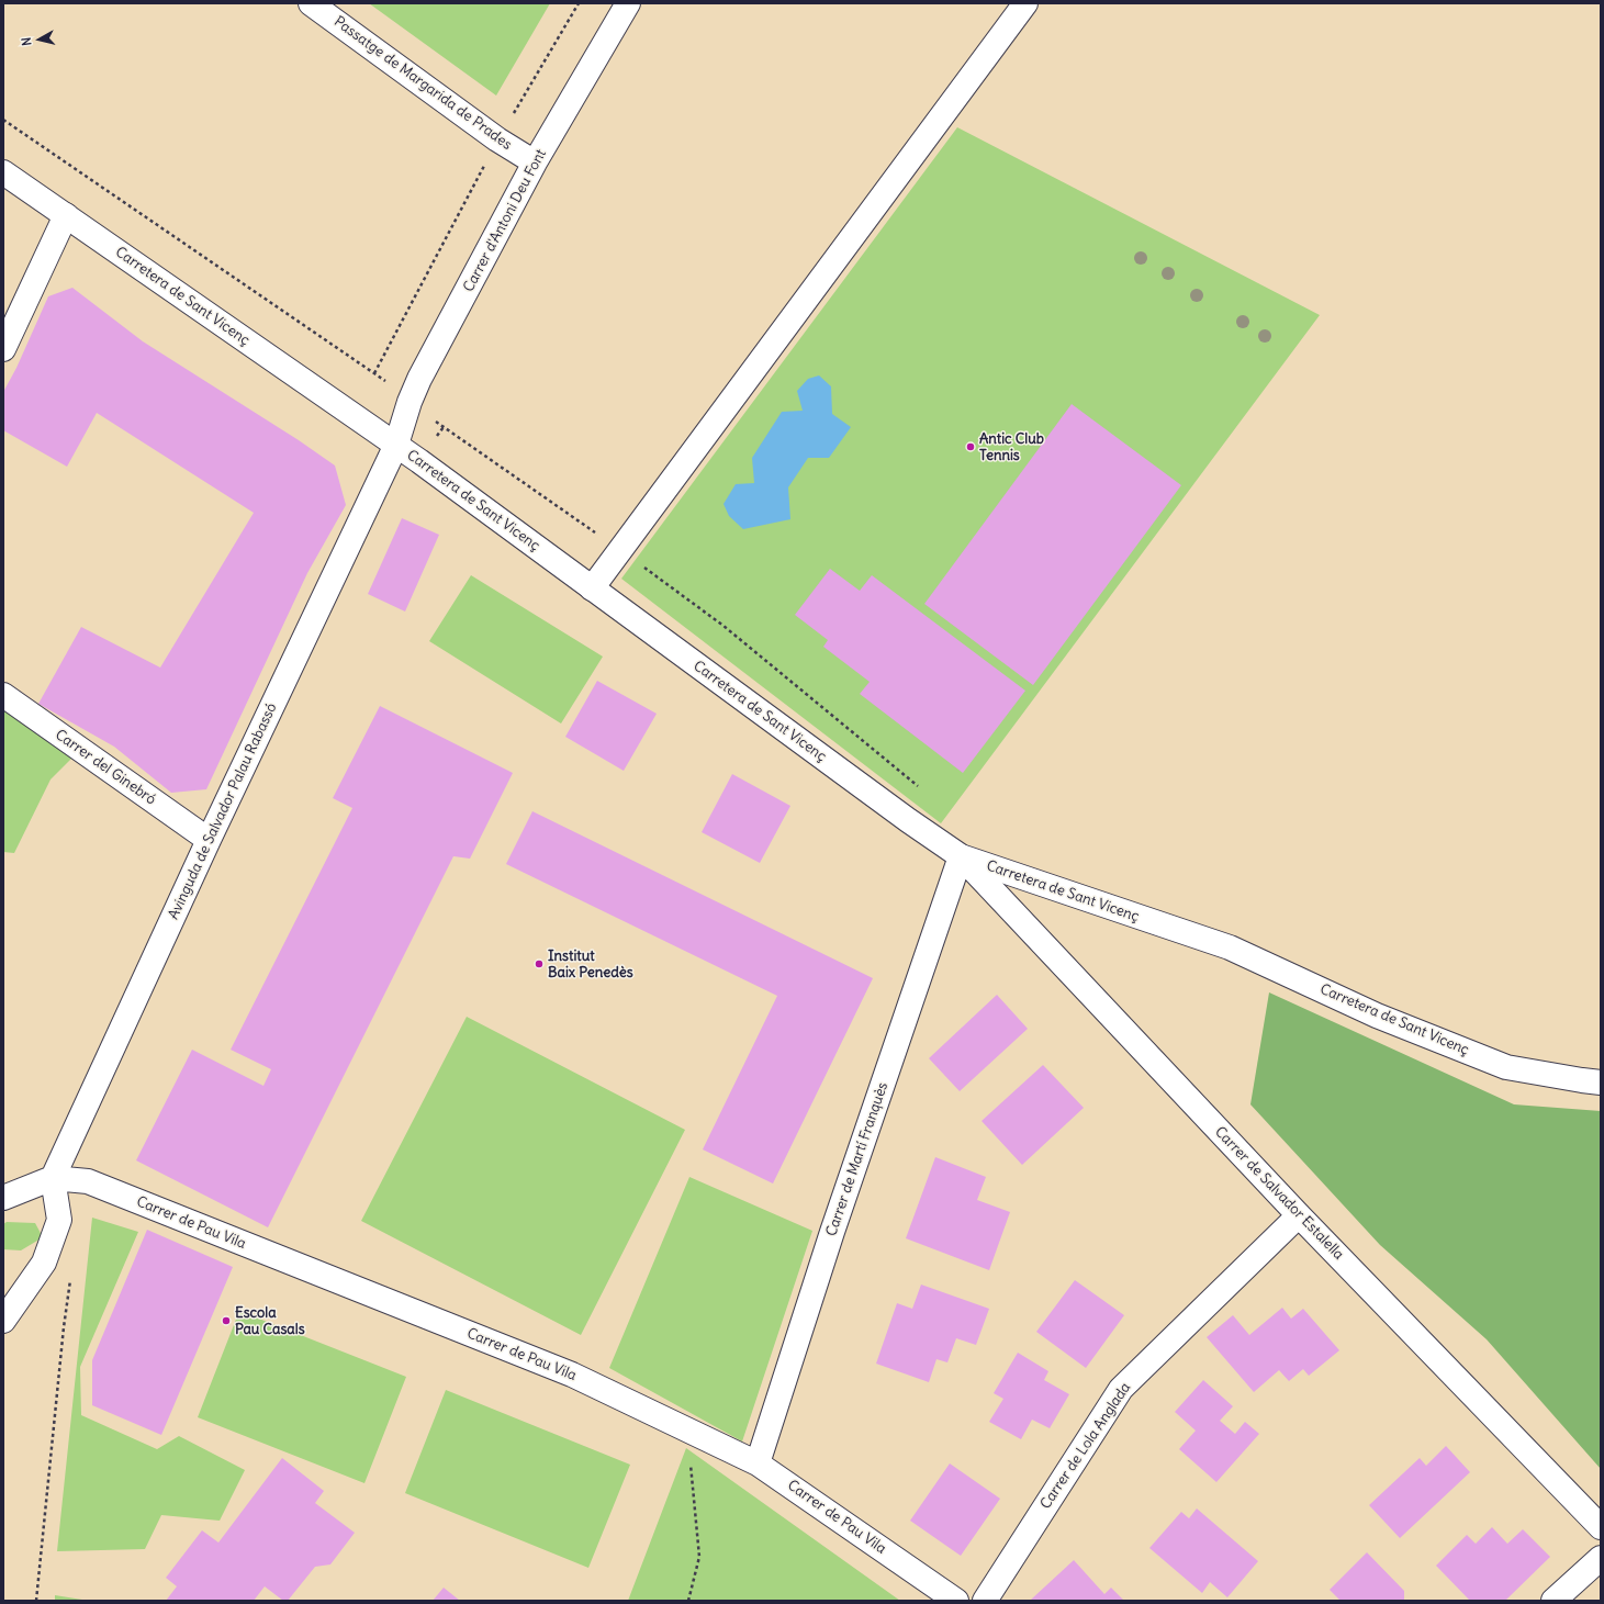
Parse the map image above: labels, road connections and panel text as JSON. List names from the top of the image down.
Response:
{
  "streets": {
    "street": [
      "Passatge de Margarida de Prades",
      "Carrer d'Antoni Deu Font",
      "Carretera de Sant Vicenç",
      "Carrer del Ginebró",
      "Avinguda de Salvador Palau Rabassó",
      "Carrer de Martí Franquès",
      "Carrer de Salvador Estalella",
      "Carrer de Pau Vila",
      "Carrer de Lola Anglada"
    ]
  },
  "crossings": [
    ["Passatge de Margarida de Prades", "Carrer d'Antoni Deu Font"],
    ["Carrer d'Antoni Deu Font", "Carretera de Sant Vicenç"],
    ["Carrer d'Antoni Deu Font", "Avinguda de Salvador Palau Rabassó"],
    ["Carretera de Sant Vicenç", "Avinguda de Salvador Palau Rabassó"],
    ["Carretera de Sant Vicenç", "Carrer de Martí Franquès"],
    ["Carretera de Sant Vicenç", "Carrer de Salvador Estalella"],
    ["Carrer del Ginebró", "Avinguda de Salvador Palau Rabassó"],
    ["Avinguda de Salvador Palau Rabassó", "Carrer de Pau Vila"],
    ["Carrer de Martí Franquès", "Carrer de Salvador Estalella"],
    ["Carrer de Martí Franquès", "Carrer de Pau Vila"],
    ["Carrer de Salvador Estalella", "Carrer de Lola Anglada"]
  ],
  "places": ["Antic Club Tennis", "Institut Baix Penedès", "Escola Pau Casals"],
  "north": "left"
}
